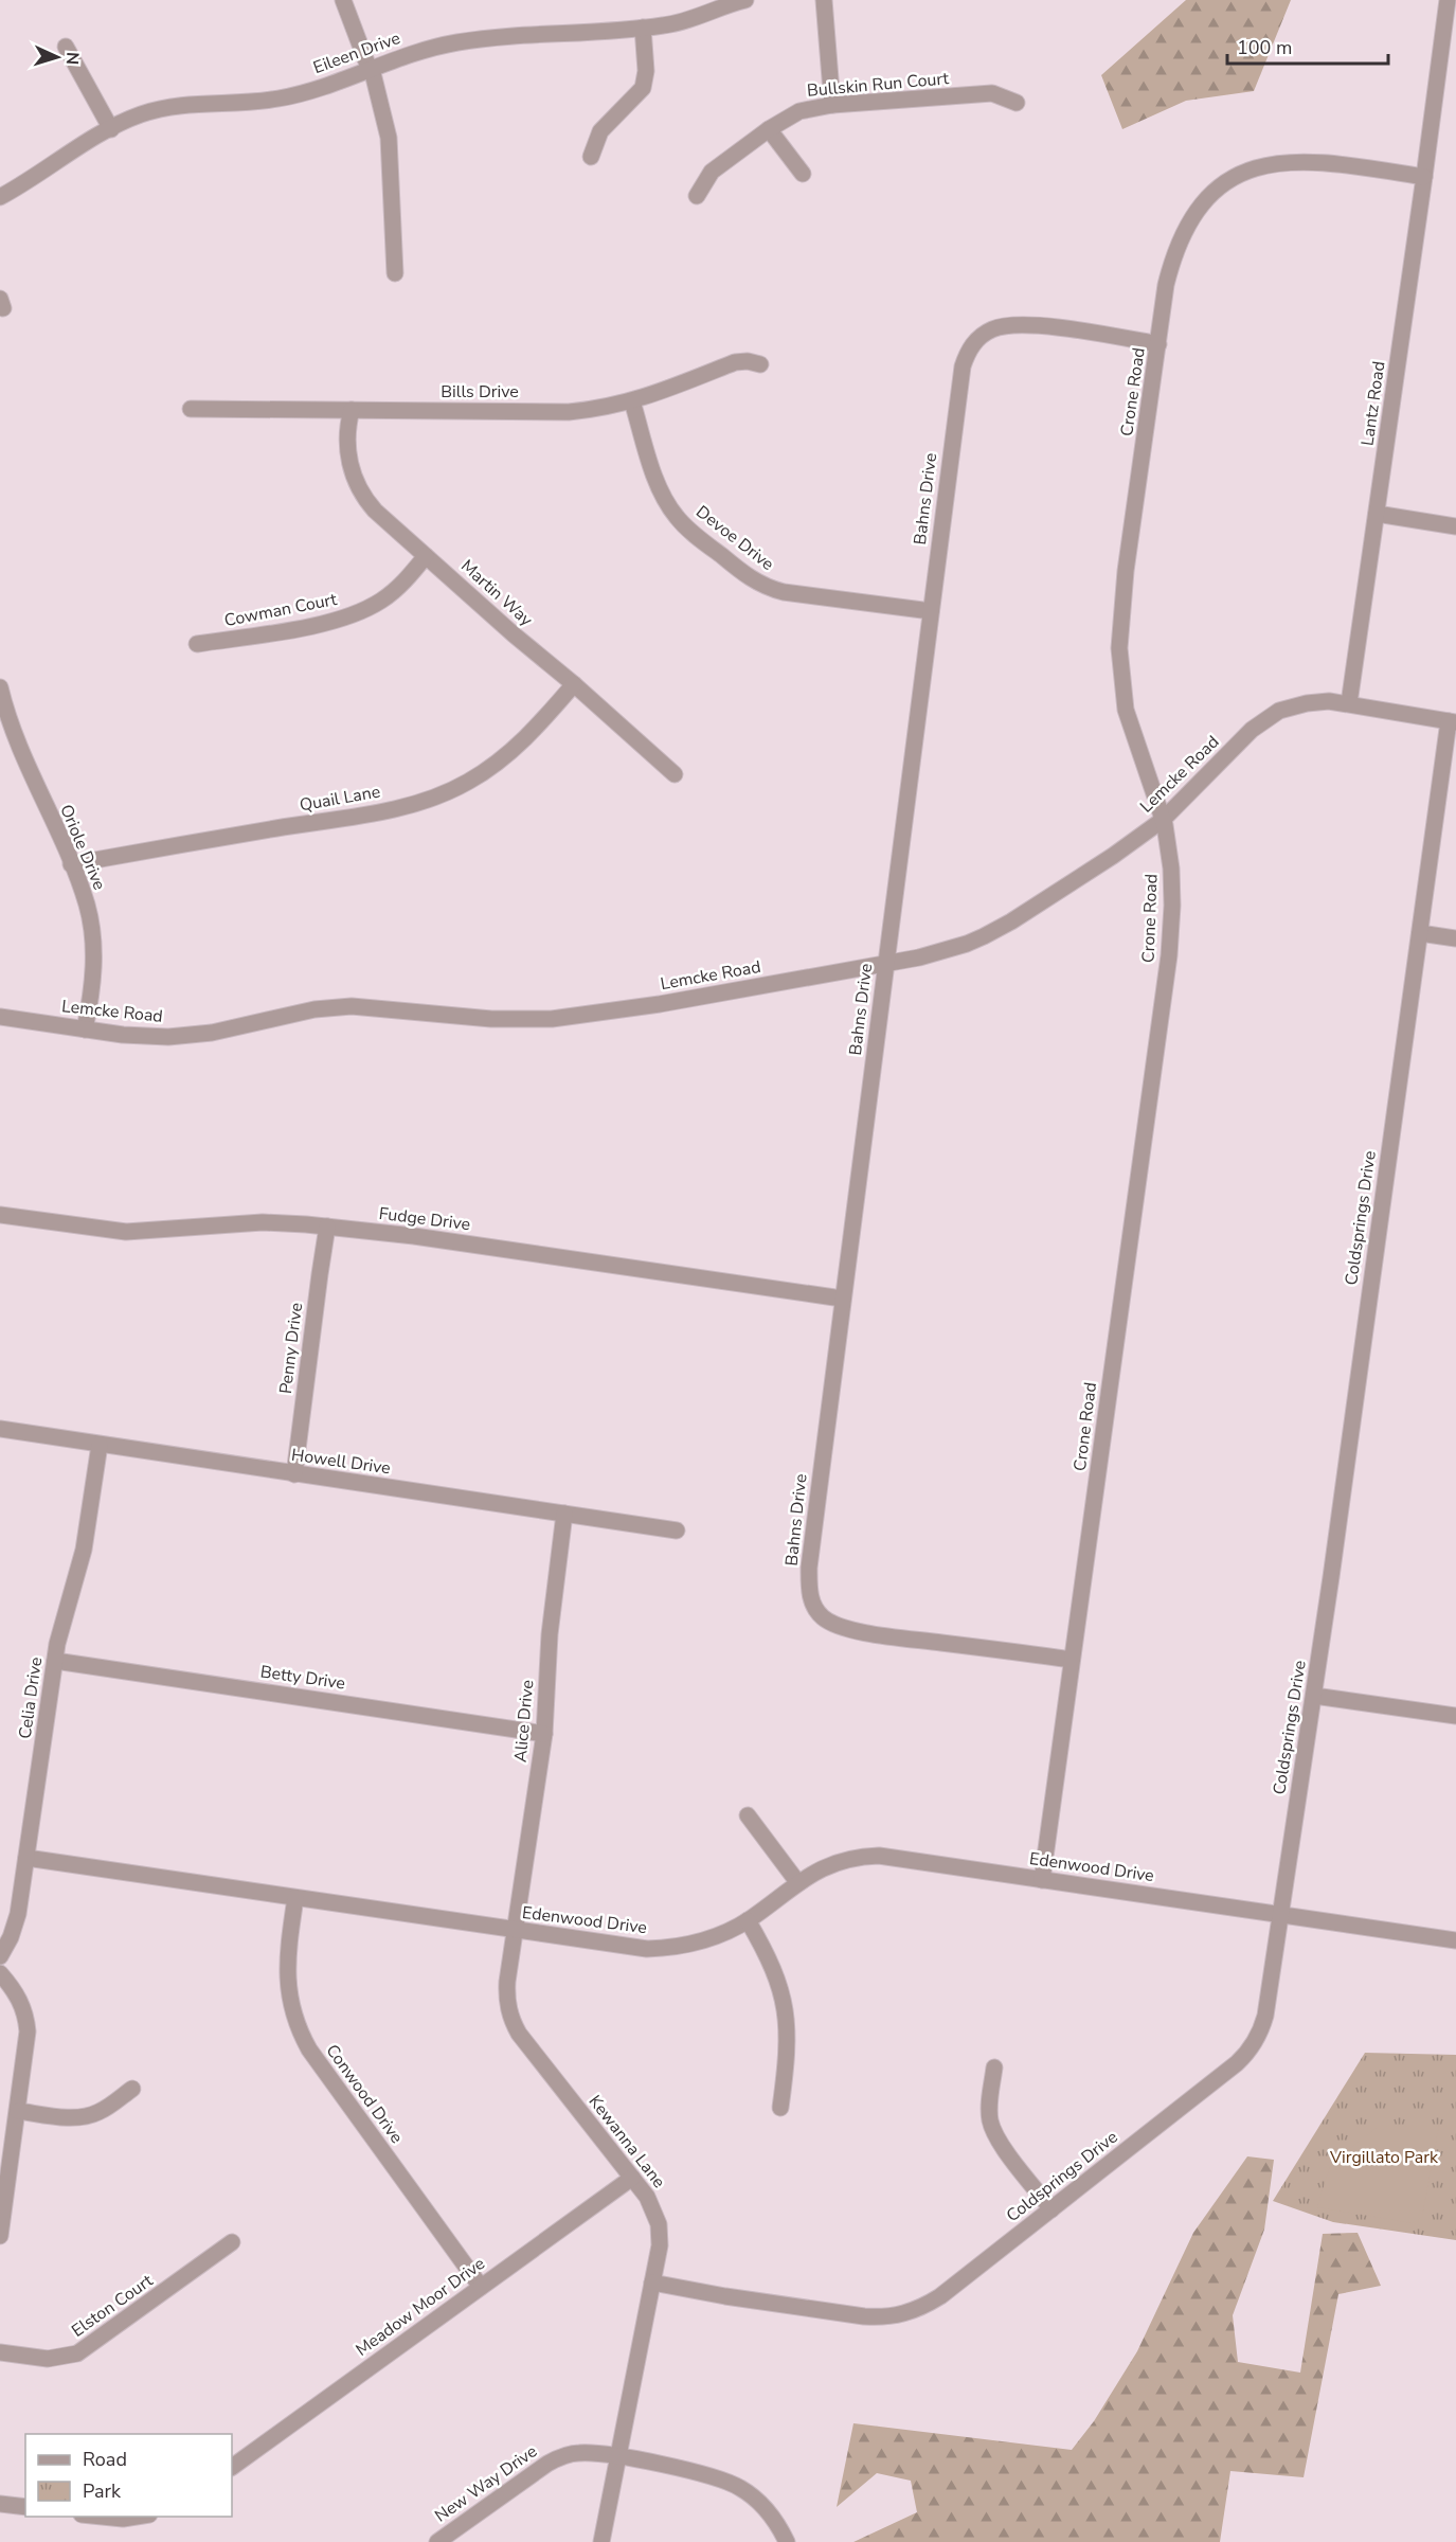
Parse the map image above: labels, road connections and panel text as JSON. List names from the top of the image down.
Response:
{
  "streets": {
    "street": [
      "Eileen Drive",
      "Bullskin Run Court",
      "Bills Drive",
      "Crone Road",
      "Lantz Road",
      "Bahns Drive",
      "Devoe Drive",
      "Martin Way",
      "Cowman Court",
      "Lemcke Road",
      "Quail Lane",
      "Oriole Drive",
      "Coldsprings Drive",
      "Fudge Drive",
      "Penny Drive",
      "Howell Drive",
      "Betty Drive",
      "Celia Drive",
      "Alice Drive",
      "Edenwood Drive",
      "Conwood Drive",
      "Kewanna Lane",
      "Elston Court",
      "Meadow Moor Drive",
      "New Way Drive"
    ]
  },
  "crossings": [
    ["Bills Drive", "Devoe Drive"],
    ["Bills Drive", "Martin Way"],
    ["Crone Road", "Lantz Road"],
    ["Crone Road", "Bahns Drive"],
    ["Crone Road", "Lemcke Road"],
    ["Crone Road", "Edenwood Drive"],
    ["Lantz Road", "Lemcke Road"],
    ["Bahns Drive", "Devoe Drive"],
    ["Bahns Drive", "Lemcke Road"],
    ["Bahns Drive", "Fudge Drive"],
    ["Martin Way", "Cowman Court"],
    ["Martin Way", "Quail Lane"],
    ["Lemcke Road", "Oriole Drive"],
    ["Quail Lane", "Oriole Drive"],
    ["Coldsprings Drive", "Edenwood Drive"],
    ["Coldsprings Drive", "Kewanna Lane"],
    ["Fudge Drive", "Penny Drive"],
    ["Penny Drive", "Howell Drive"],
    ["Howell Drive", "Celia Drive"],
    ["Howell Drive", "Alice Drive"],
    ["Betty Drive", "Celia Drive"],
    ["Betty Drive", "Alice Drive"],
    ["Celia Drive", "Edenwood Drive"],
    ["Alice Drive", "Edenwood Drive"],
    ["Alice Drive", "Kewanna Lane"],
    ["Edenwood Drive", "Conwood Drive"],
    ["Edenwood Drive", "Kewanna Lane"],
    ["Conwood Drive", "Meadow Moor Drive"],
    ["Kewanna Lane", "Meadow Moor Drive"],
    ["Kewanna Lane", "New Way Drive"]
  ],
  "parks": ["Virgillato Park"],
  "legend": ["Road", "Park"],
  "scale_bar": "100 m",
  "north": "right"
}
